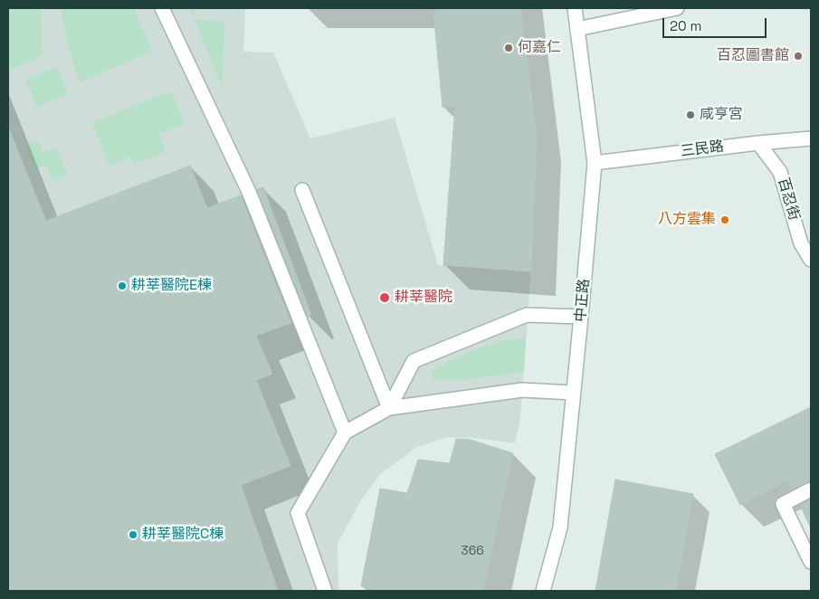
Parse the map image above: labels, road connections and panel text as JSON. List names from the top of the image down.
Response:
{
  "streets": {
    "street": ["三民路", "百忍街", "中正路"]
  },
  "crossings": [
    ["三民路", "百忍街"],
    ["三民路", "中正路"]
  ],
  "places": [
    "何嘉仁",
    "百忍圖書館",
    "咸亨宮",
    "八方雲集",
    "耕莘醫院E棟",
    "耕莘醫院",
    "耕莘醫院C棟"
  ],
  "house_numbers": ["366"],
  "scale_bar": "20 m"
}
